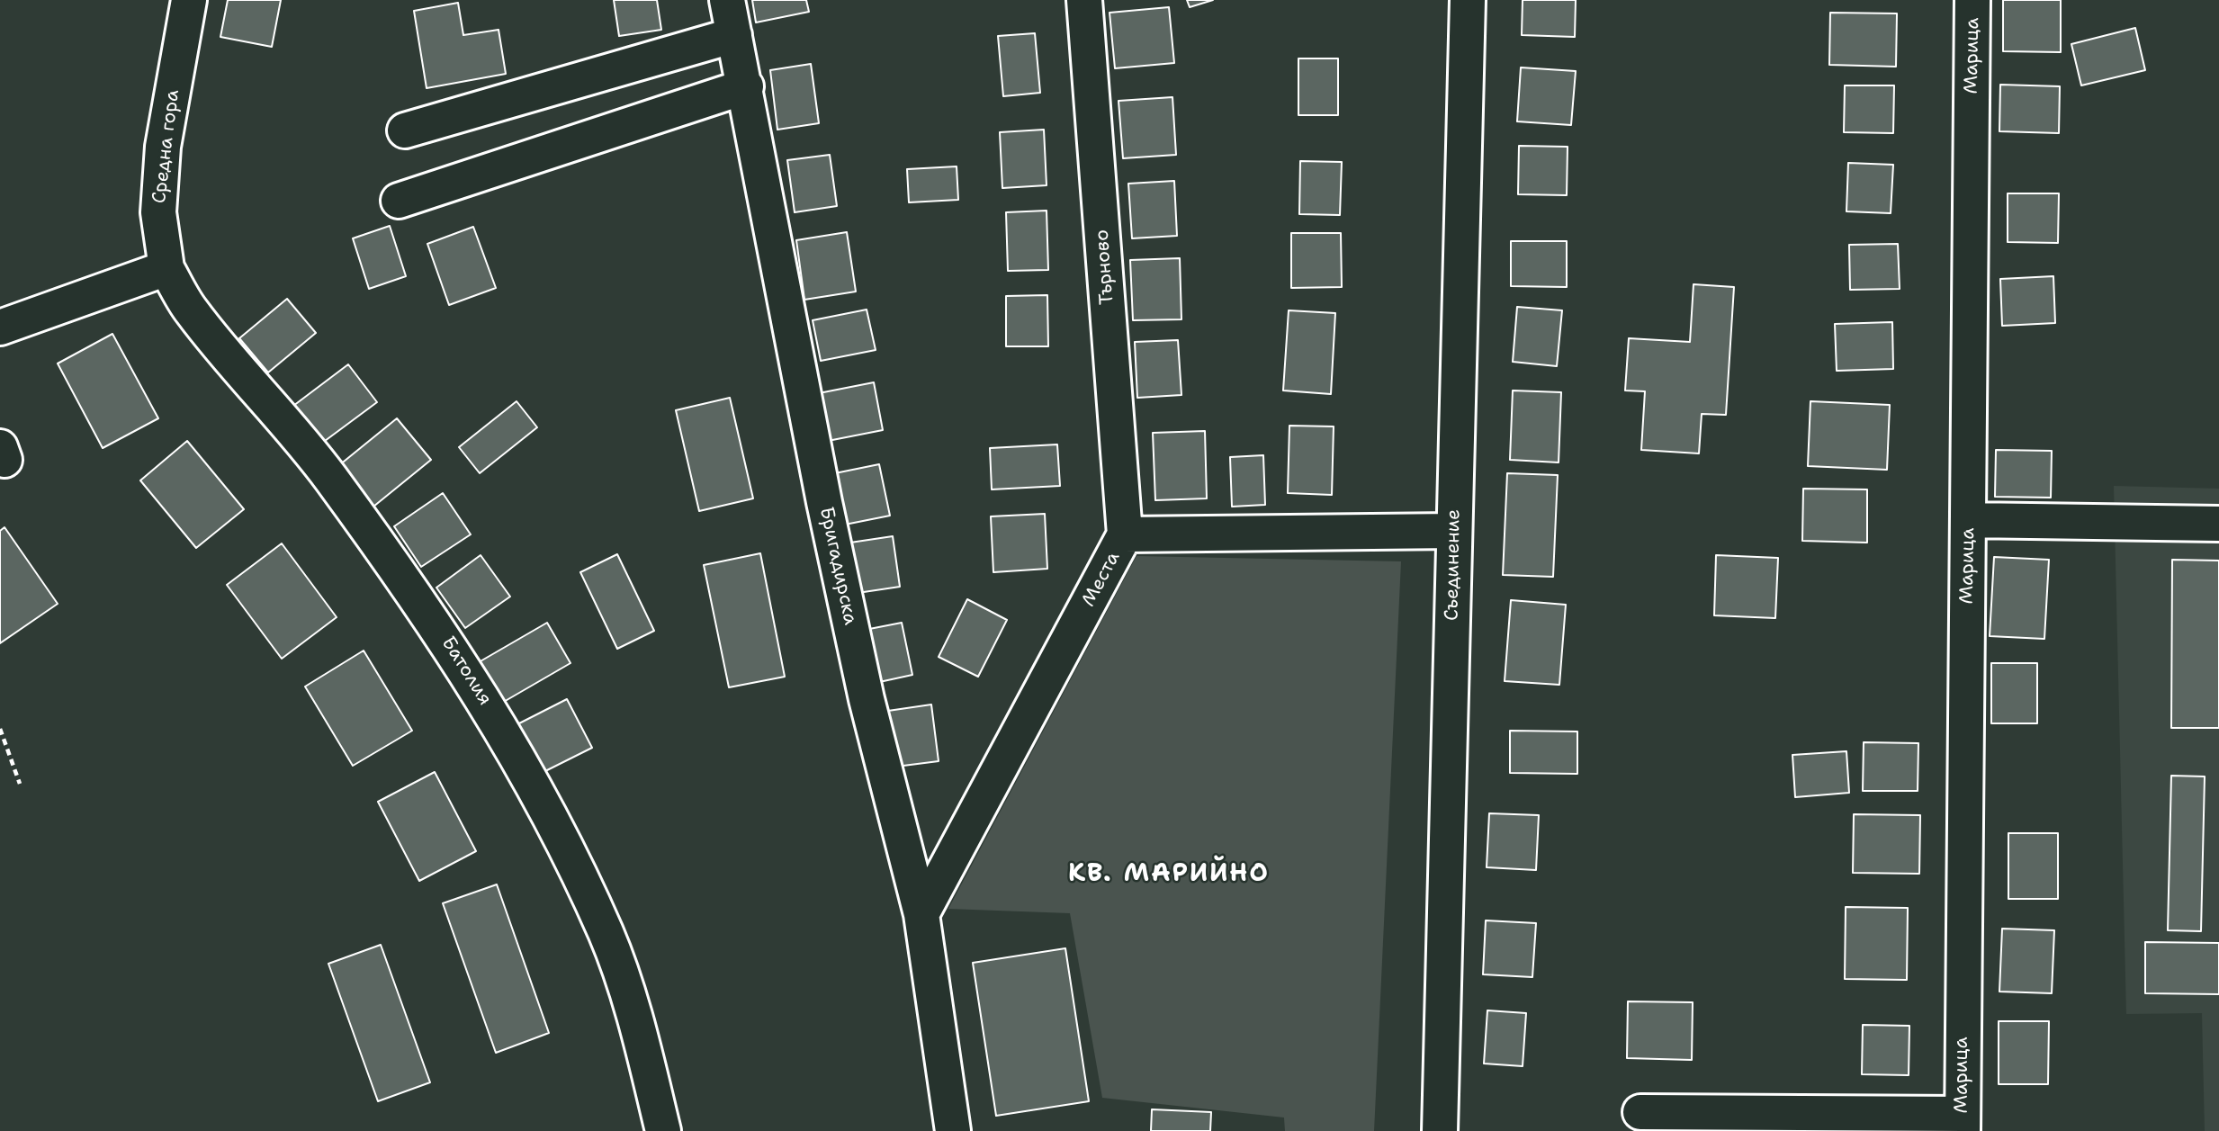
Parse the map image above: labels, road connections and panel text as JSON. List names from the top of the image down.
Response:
{
  "streets": {
    "street": [
      "Марица",
      "Средна гора",
      "Търново",
      "Съединение",
      "Бригадирска",
      "Места",
      "Батолия"
    ]
  },
  "crossings": [
    ["Средна гора", "Батолия"],
    ["Търново", "Места"],
    ["Съединение", "Места"],
    ["Бригадирска", "Места"]
  ],
  "districts": ["КВ. МАРИЙНО"]
}
